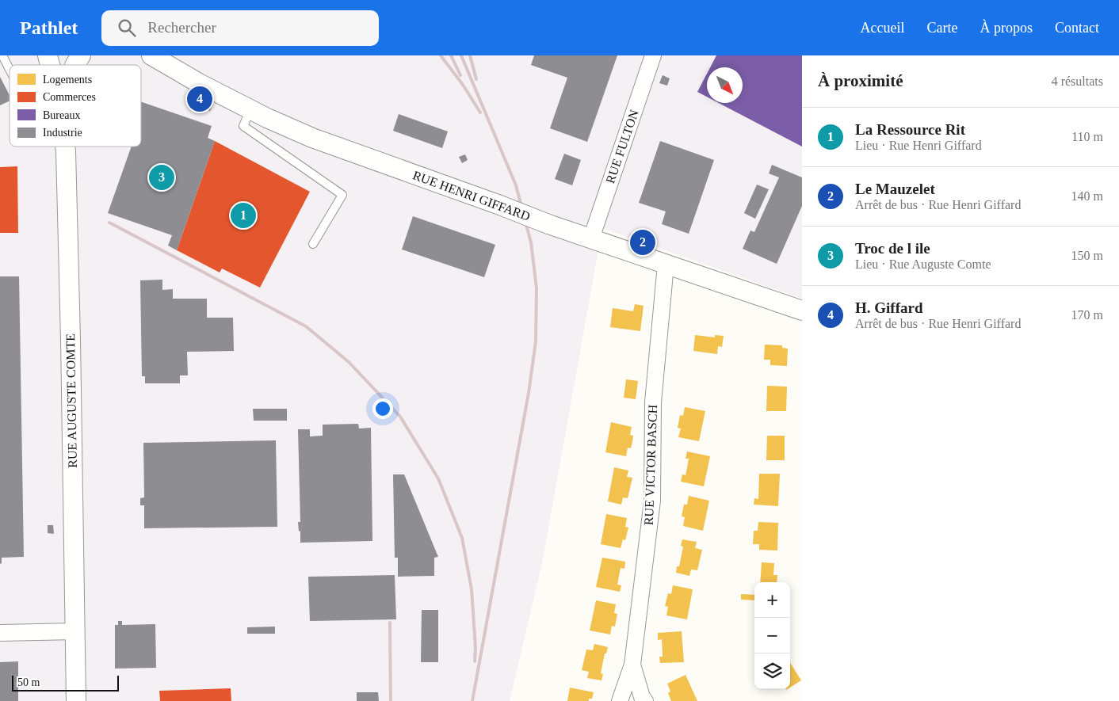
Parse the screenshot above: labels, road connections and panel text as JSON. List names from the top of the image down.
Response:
{
  "streets": {
    "street": [
      "RUE FULTON",
      "RUE HENRI GIFFARD",
      "RUE AUGUSTE COMTE",
      "RUE VICTOR BASCH"
    ]
  },
  "crossings": [
    ["RUE FULTON", "RUE HENRI GIFFARD"],
    ["RUE HENRI GIFFARD", "RUE VICTOR BASCH"]
  ],
  "legend": [
    "Logements",
    "Commerces",
    "Bureaux",
    "Industrie"
  ],
  "scale_bar": "50 m",
  "north": "bottom right",
  "page": {
    "header": "Pathlet",
    "search": "Rechercher",
    "nav": [
      "Accueil",
      "Carte",
      "À propos",
      "Contact"
    ],
    "heading": ["À proximité", "4 résultats"],
    "pins": [
      "4",
      "3",
      "1",
      "2"
    ],
    "list": [
      {
        "mark": "1",
        "name": "La Ressource Rit",
        "note": "Lieu · Rue Henri Giffard",
        "value": "110 m"
      },
      {
        "mark": "2",
        "name": "Le Mauzelet",
        "note": "Arrêt de bus · Rue Henri Giffard",
        "value": "140 m"
      },
      {
        "mark": "3",
        "name": "Troc de l ile",
        "note": "Lieu · Rue Auguste Comte",
        "value": "150 m"
      },
      {
        "mark": "4",
        "name": "H. Giffard",
        "note": "Arrêt de bus · Rue Henri Giffard",
        "value": "170 m"
      }
    ],
    "map_buttons": ["+", "−"],
    "scale": "50 m"
  }
}
